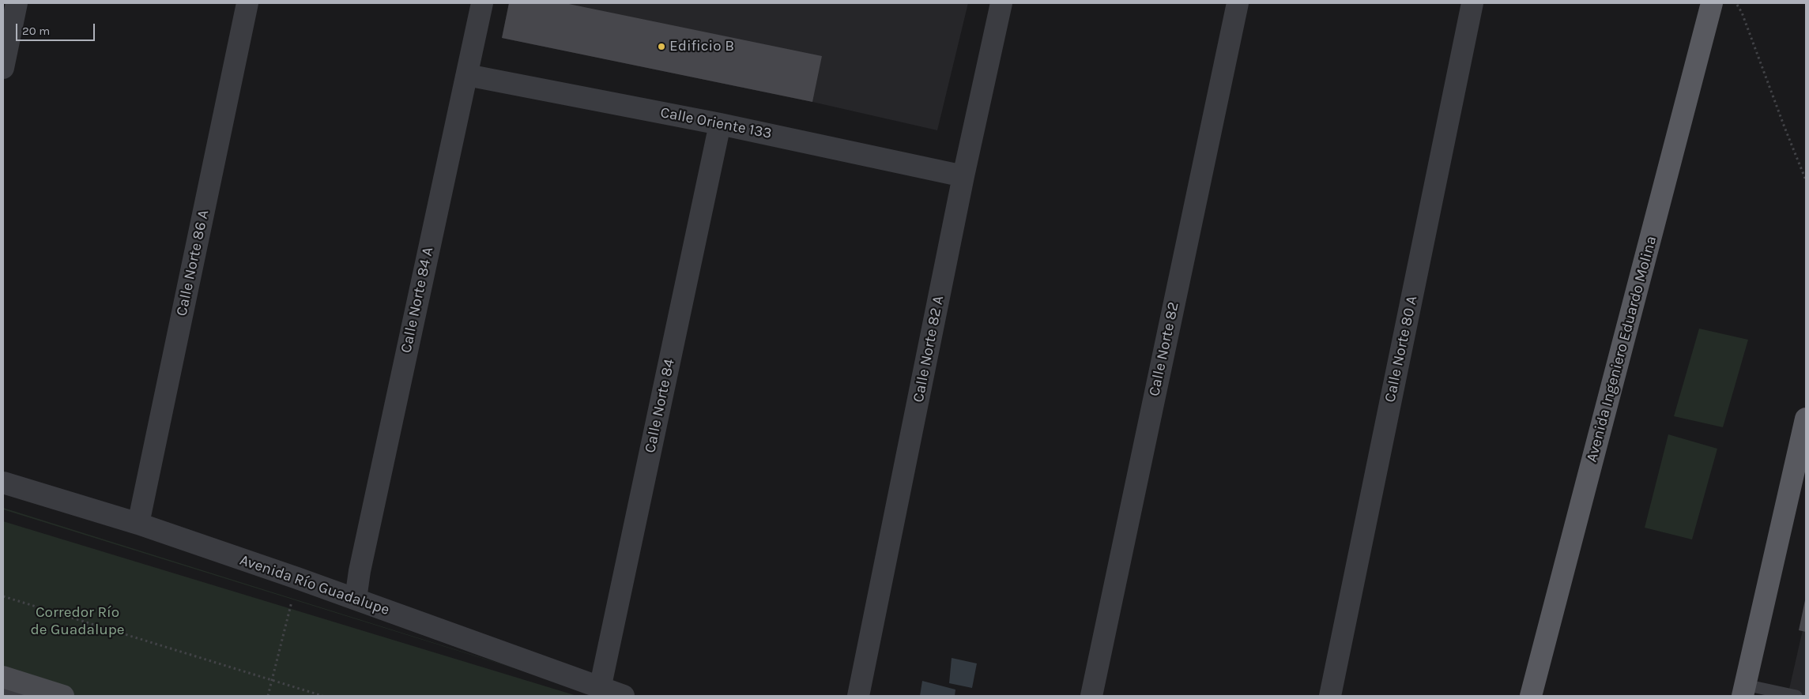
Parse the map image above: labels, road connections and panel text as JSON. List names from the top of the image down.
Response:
{
  "streets": {
    "main road": ["Avenida Ingeniero Eduardo Molina"],
    "street": [
      "Calle Oriente 133",
      "Calle Norte 86 A",
      "Calle Norte 84 A",
      "Calle Norte 82 A",
      "Calle Norte 82",
      "Calle Norte 80 A",
      "Calle Norte 84",
      "Avenida Río Guadalupe"
    ]
  },
  "crossings": [
    ["Calle Oriente 133", "Calle Norte 84 A"],
    ["Calle Oriente 133", "Calle Norte 82 A"],
    ["Calle Oriente 133", "Calle Norte 84"],
    ["Calle Norte 86 A", "Avenida Río Guadalupe"],
    ["Calle Norte 84 A", "Avenida Río Guadalupe"],
    ["Calle Norte 84", "Avenida Río Guadalupe"]
  ],
  "parks": ["Corredor Río de Guadalupe"],
  "places": ["Edificio B"],
  "scale_bar": "20 m"
}
